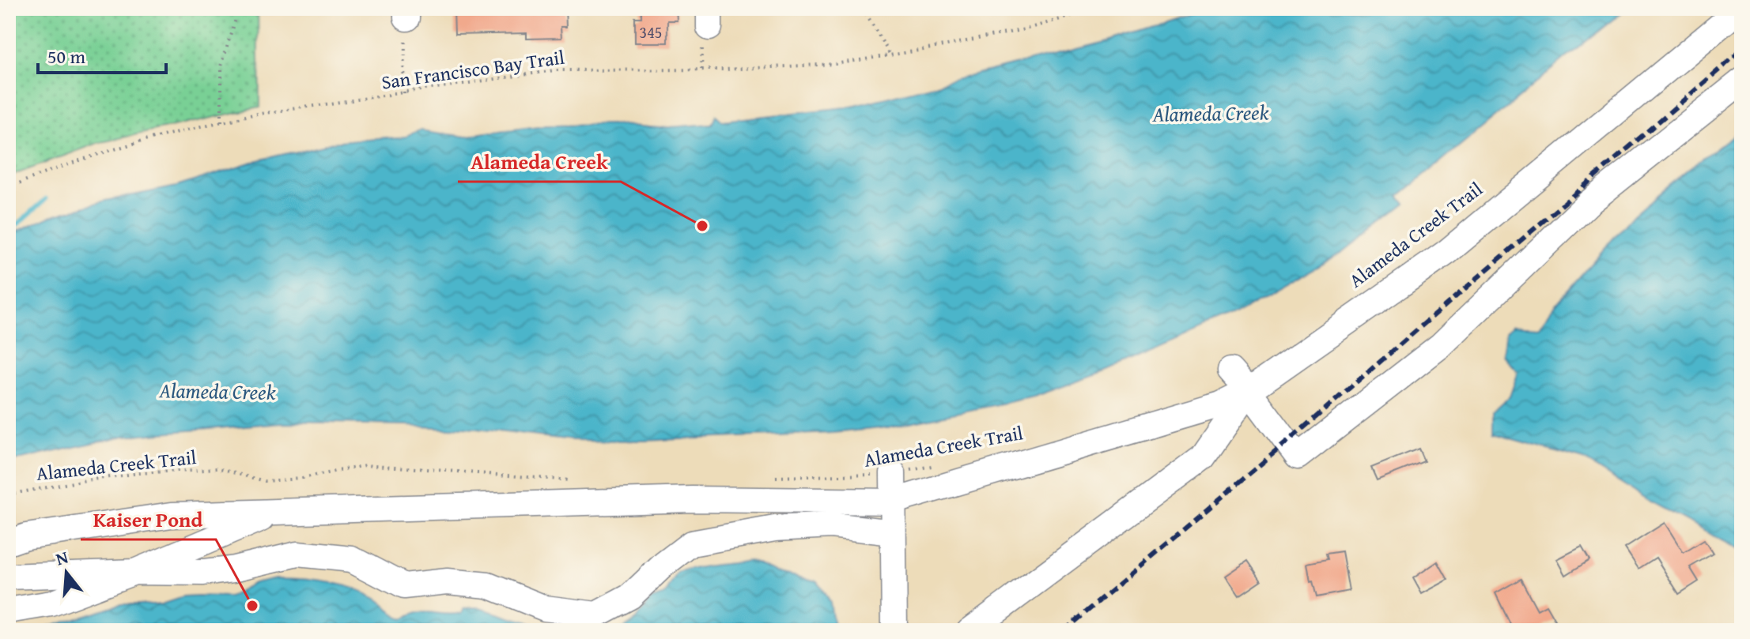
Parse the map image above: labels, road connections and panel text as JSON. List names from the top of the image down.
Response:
{
  "streets": {
    "path": ["San Francisco Bay Trail", "Alameda Creek Trail"]
  },
  "water": ["Alameda Creek"],
  "places": ["Alameda Creek", "Kaiser Pond"],
  "house_numbers": ["345"],
  "scale_bar": "50 m",
  "north": "top"
}
